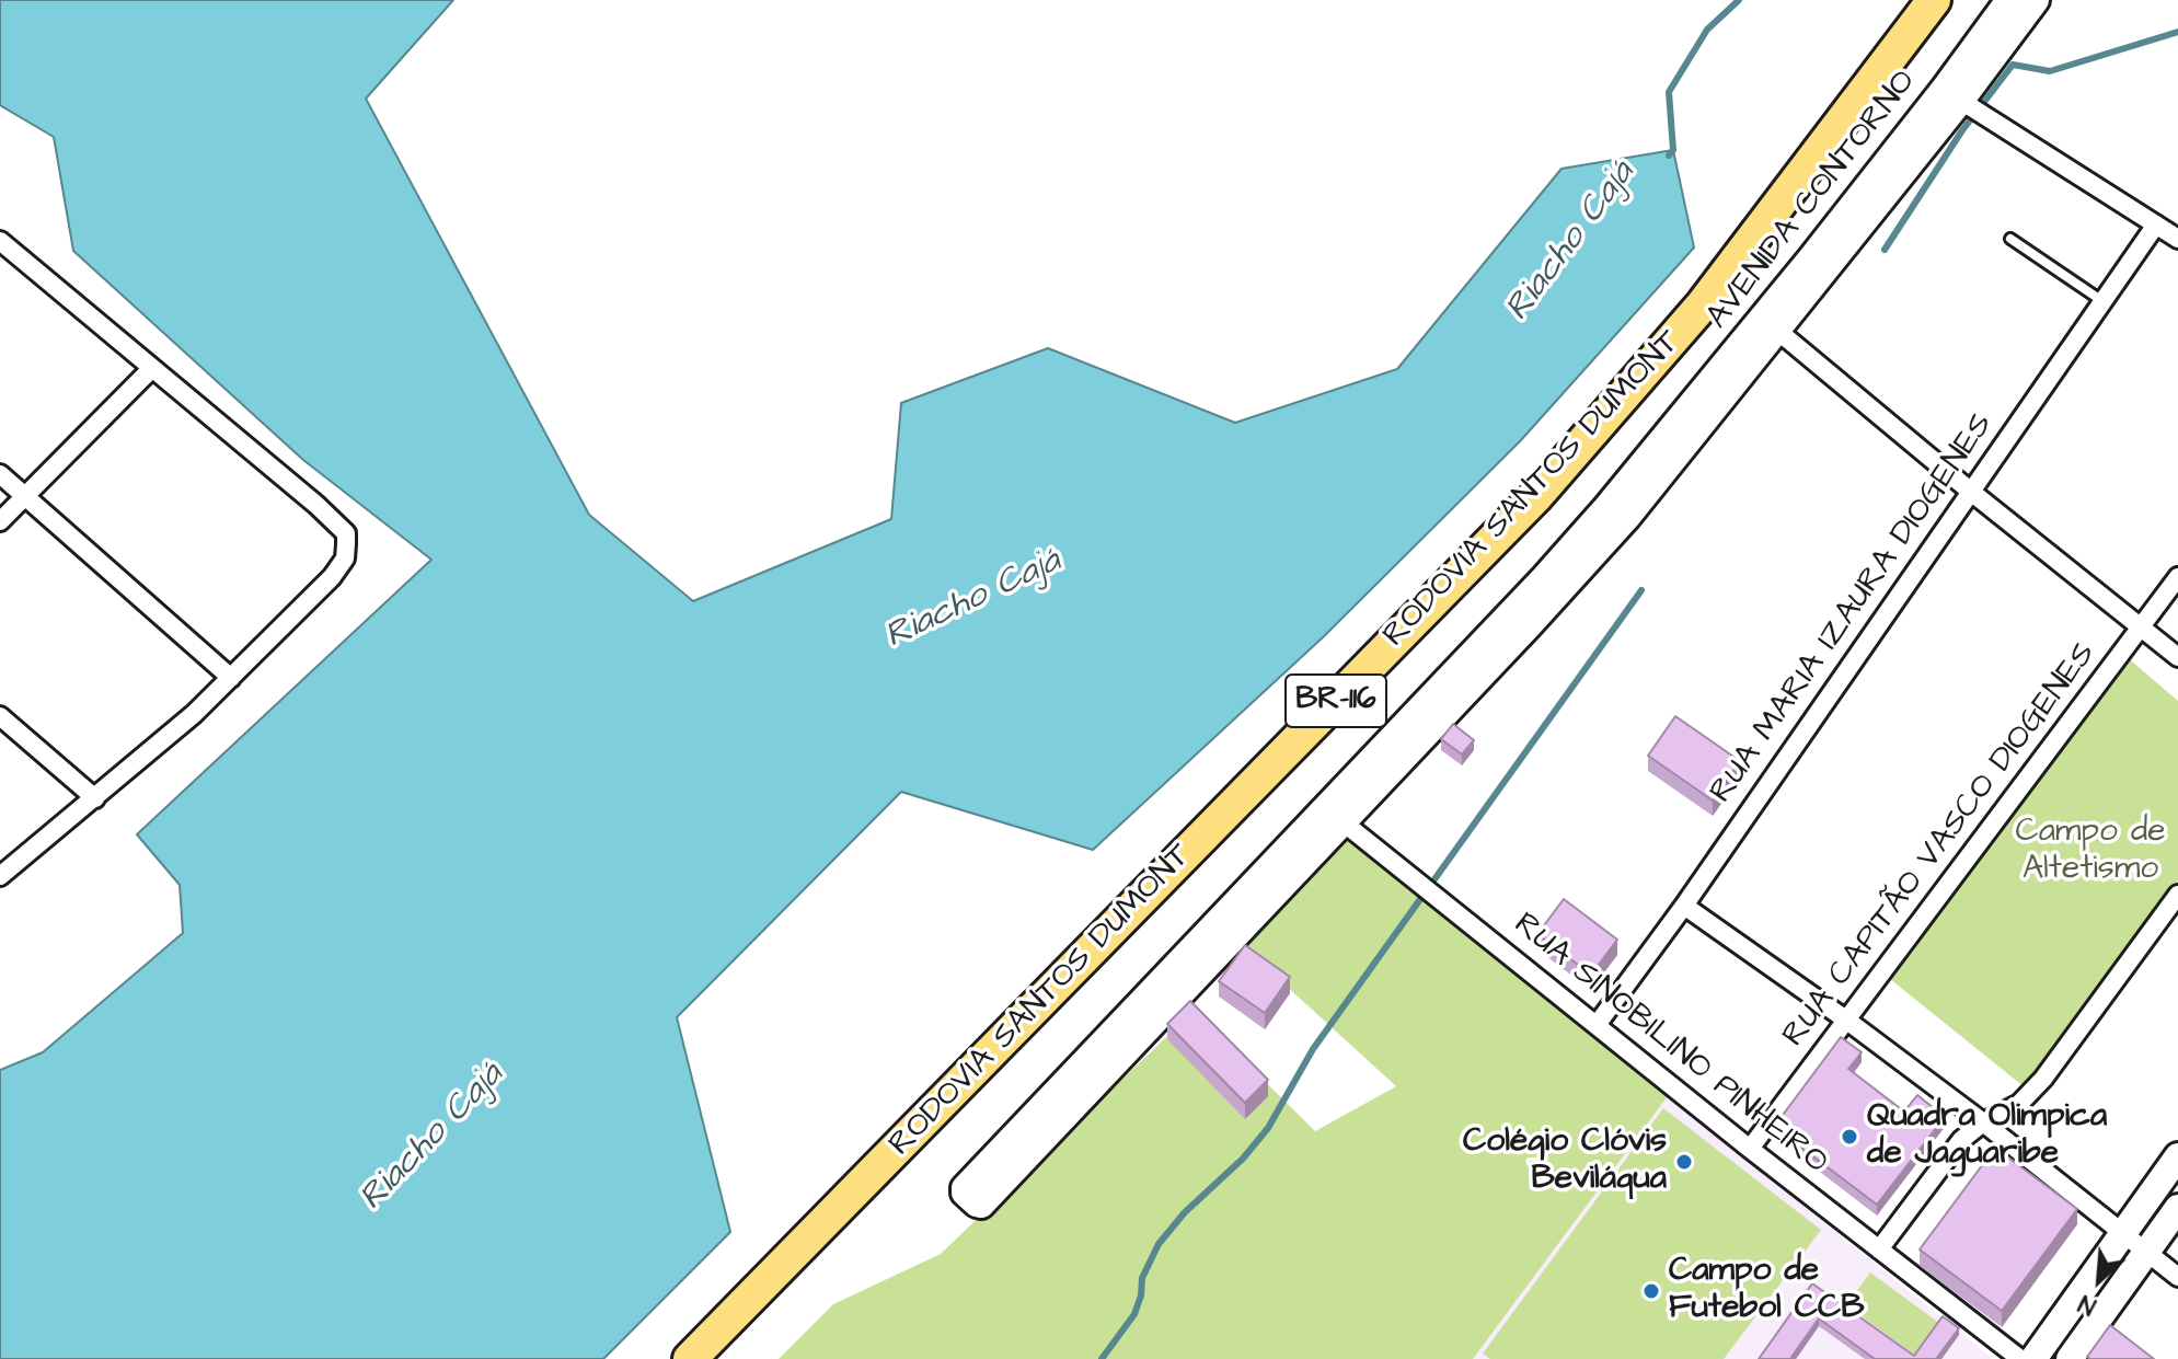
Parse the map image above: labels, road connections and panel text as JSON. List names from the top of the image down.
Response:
{
  "streets": {
    "highway": ["RODOVIA SANTOS DUMONT", "BR-116"],
    "street": [
      "AVENIDA CONTORNO",
      "RUA MARIA IZAURA DIOGENES",
      "RUA CAPITÃO VASCO DIOGENES",
      "RUA SINOBILINO PINHEIRO"
    ]
  },
  "crossings": [
    ["RUA MARIA IZAURA DIOGENES", "RUA SINOBILINO PINHEIRO"],
    ["RUA CAPITÃO VASCO DIOGENES", "RUA SINOBILINO PINHEIRO"]
  ],
  "water": ["Riacho Cajá"],
  "parks": ["Campo de Altetismo"],
  "places": ["Quadra Olimpica de Jaguaribe", "Colégio Clóvis Beviláqua", "Campo de Futebol CCB"],
  "north": "bottom left"
}
